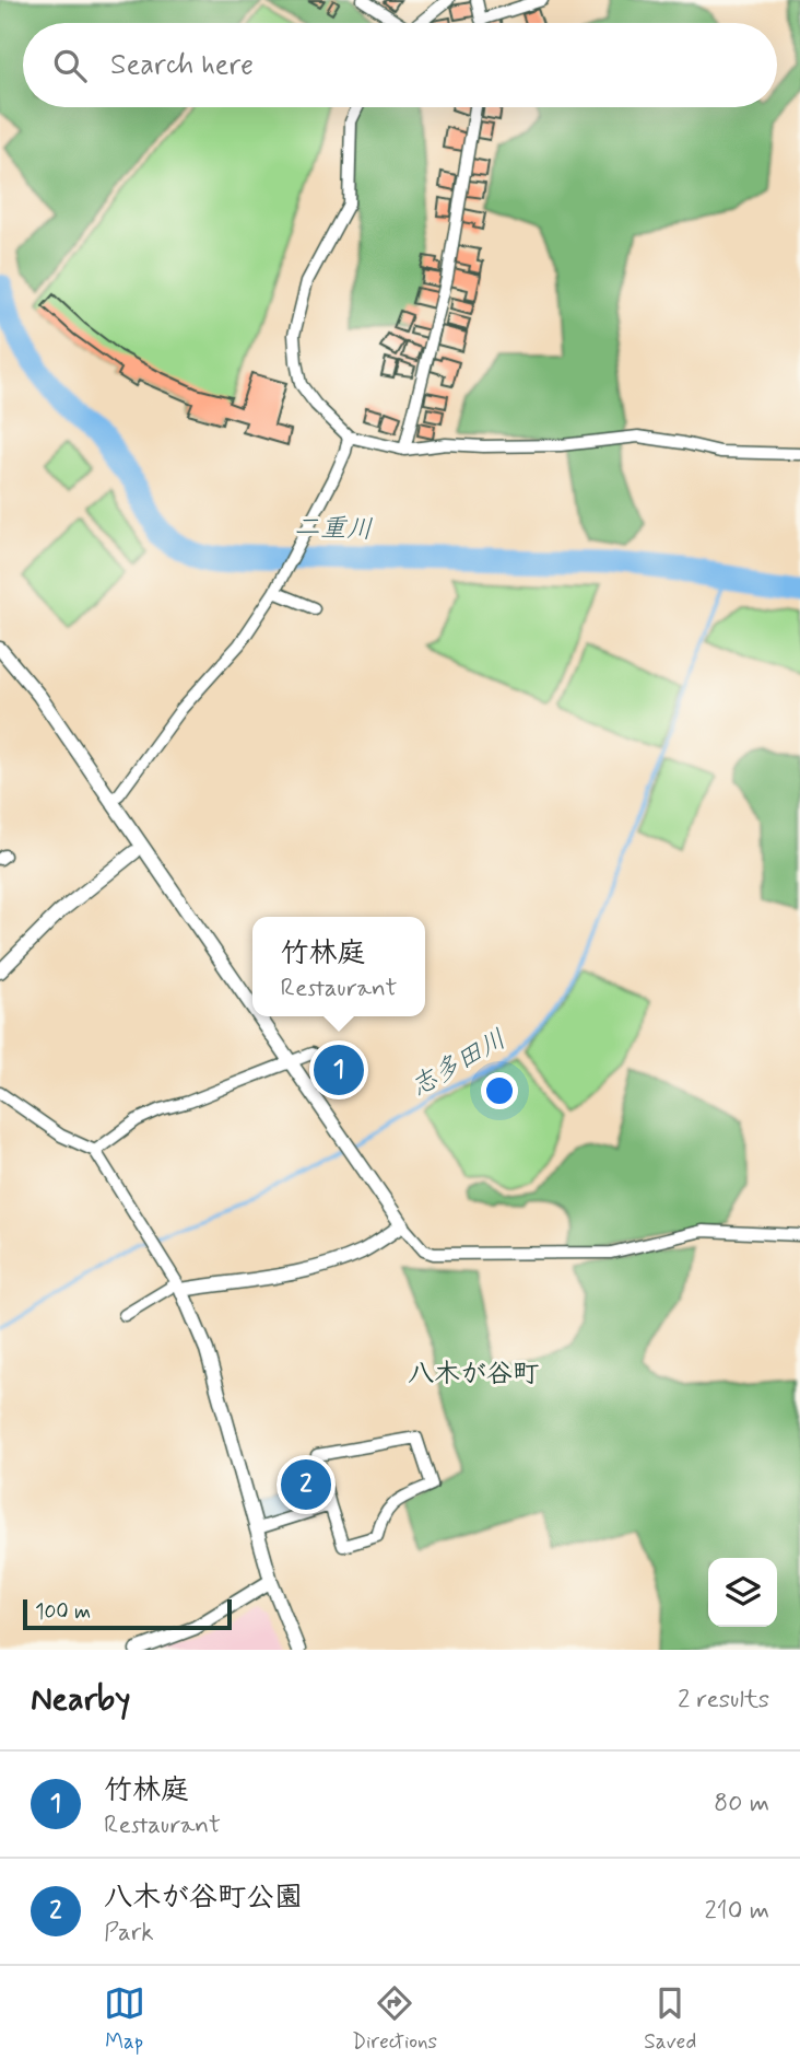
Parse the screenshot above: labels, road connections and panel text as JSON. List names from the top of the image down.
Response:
{
  "districts": ["八木が谷町"],
  "water": ["二重川", "志多田川"],
  "scale_bar": "100 m",
  "page": {
    "search": "Search here",
    "popup": ["竹林庭", "Restaurant"],
    "pins": ["1", "2"],
    "scale": "100 m",
    "heading": ["Nearby", "2 results"],
    "list": [
      {
        "mark": "1",
        "name": "竹林庭",
        "note": "Restaurant",
        "value": "80 m"
      },
      {
        "mark": "2",
        "name": "八木が谷町公園",
        "note": "Park",
        "value": "210 m"
      }
    ],
    "nav": ["Map", "Directions", "Saved"]
  }
}
